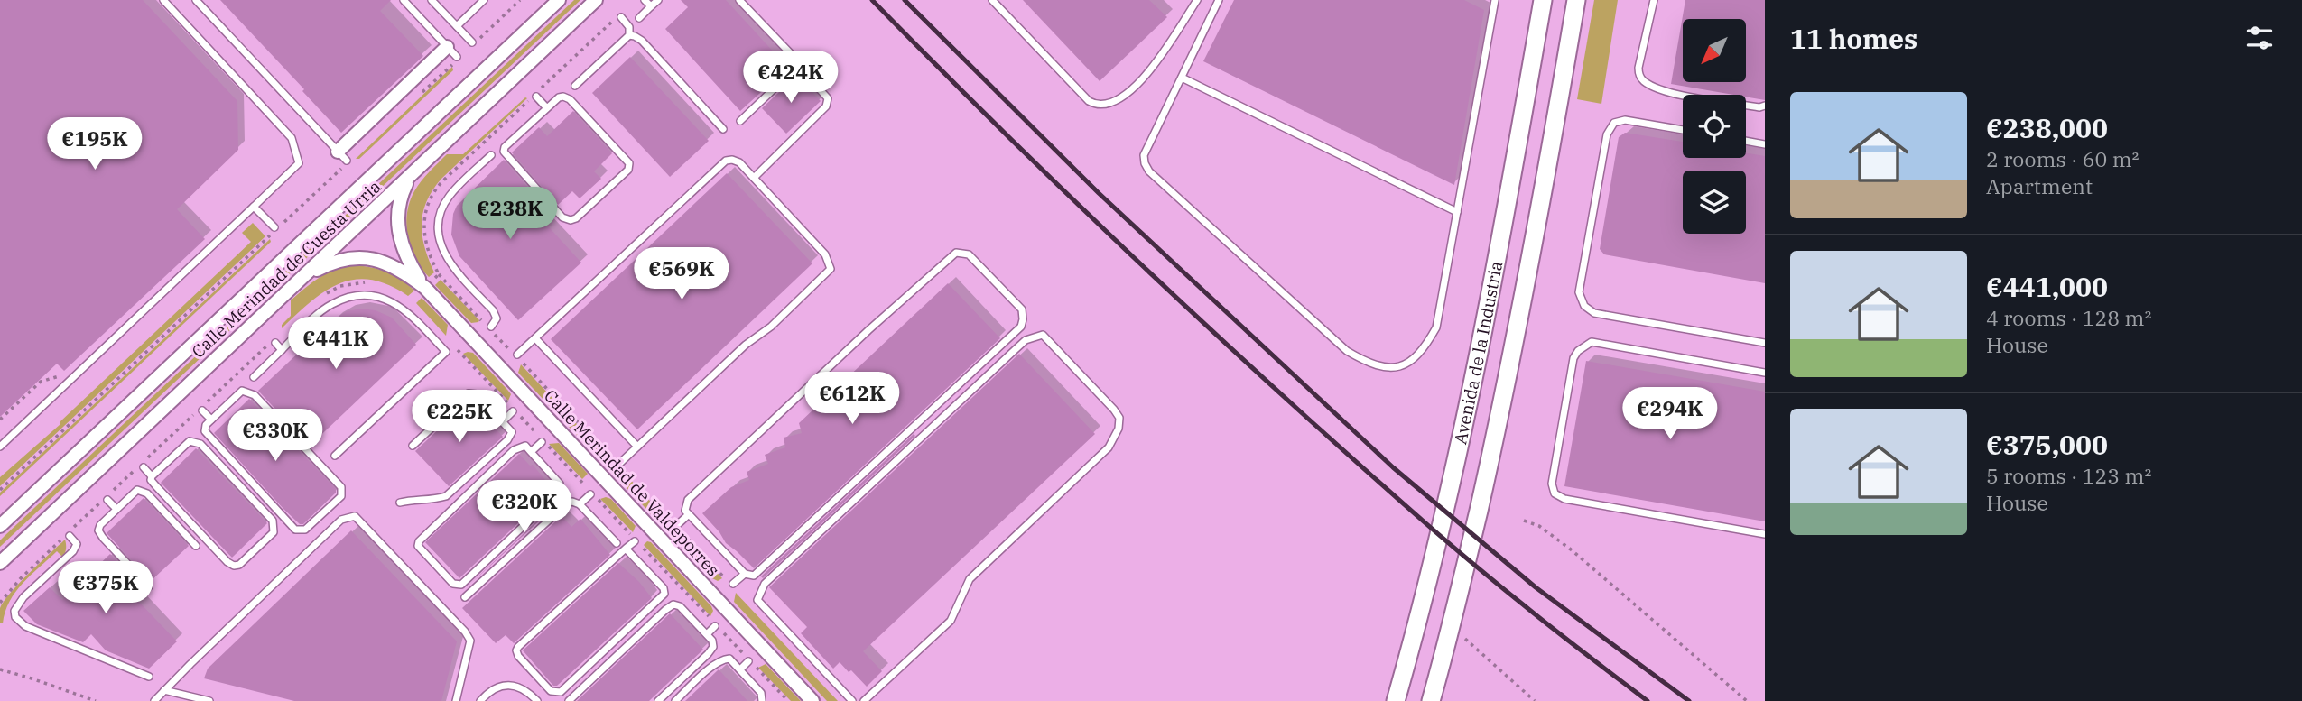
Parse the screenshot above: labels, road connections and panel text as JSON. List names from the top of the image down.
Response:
{
  "streets": {
    "main road": ["Avenida de la Industria"],
    "street": ["Calle Merindad de Cuesta Urria", "Calle Merindad de Valdeporres"]
  },
  "crossings": [
    ["Calle Merindad de Cuesta Urria", "Calle Merindad de Valdeporres"]
  ],
  "north": "bottom left",
  "page": {
    "heading": "11 homes",
    "price": [
      "€424K",
      "€195K",
      "€238K",
      "€569K",
      "€441K",
      "€612K",
      "€294K",
      "€225K",
      "€330K",
      "€320K",
      "€375K"
    ],
    "list": [
      {
        "name": "€238,000",
        "note": "2 rooms · 60 m² · Apartment"
      },
      {
        "name": "€441,000",
        "note": "4 rooms · 128 m² · House"
      },
      {
        "name": "€375,000",
        "note": "5 rooms · 123 m² · House"
      }
    ]
  }
}
